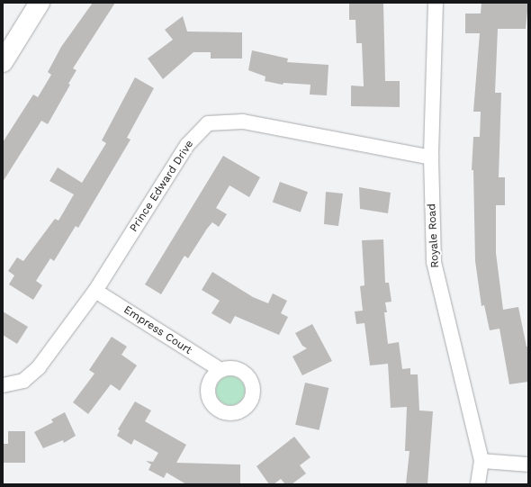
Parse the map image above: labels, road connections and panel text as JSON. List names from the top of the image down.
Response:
{
  "streets": {
    "street": ["Prince Edward Drive", "Royale Road", "Empress Court"]
  },
  "crossings": [
    ["Prince Edward Drive", "Royale Road"],
    ["Prince Edward Drive", "Empress Court"]
  ]
}
